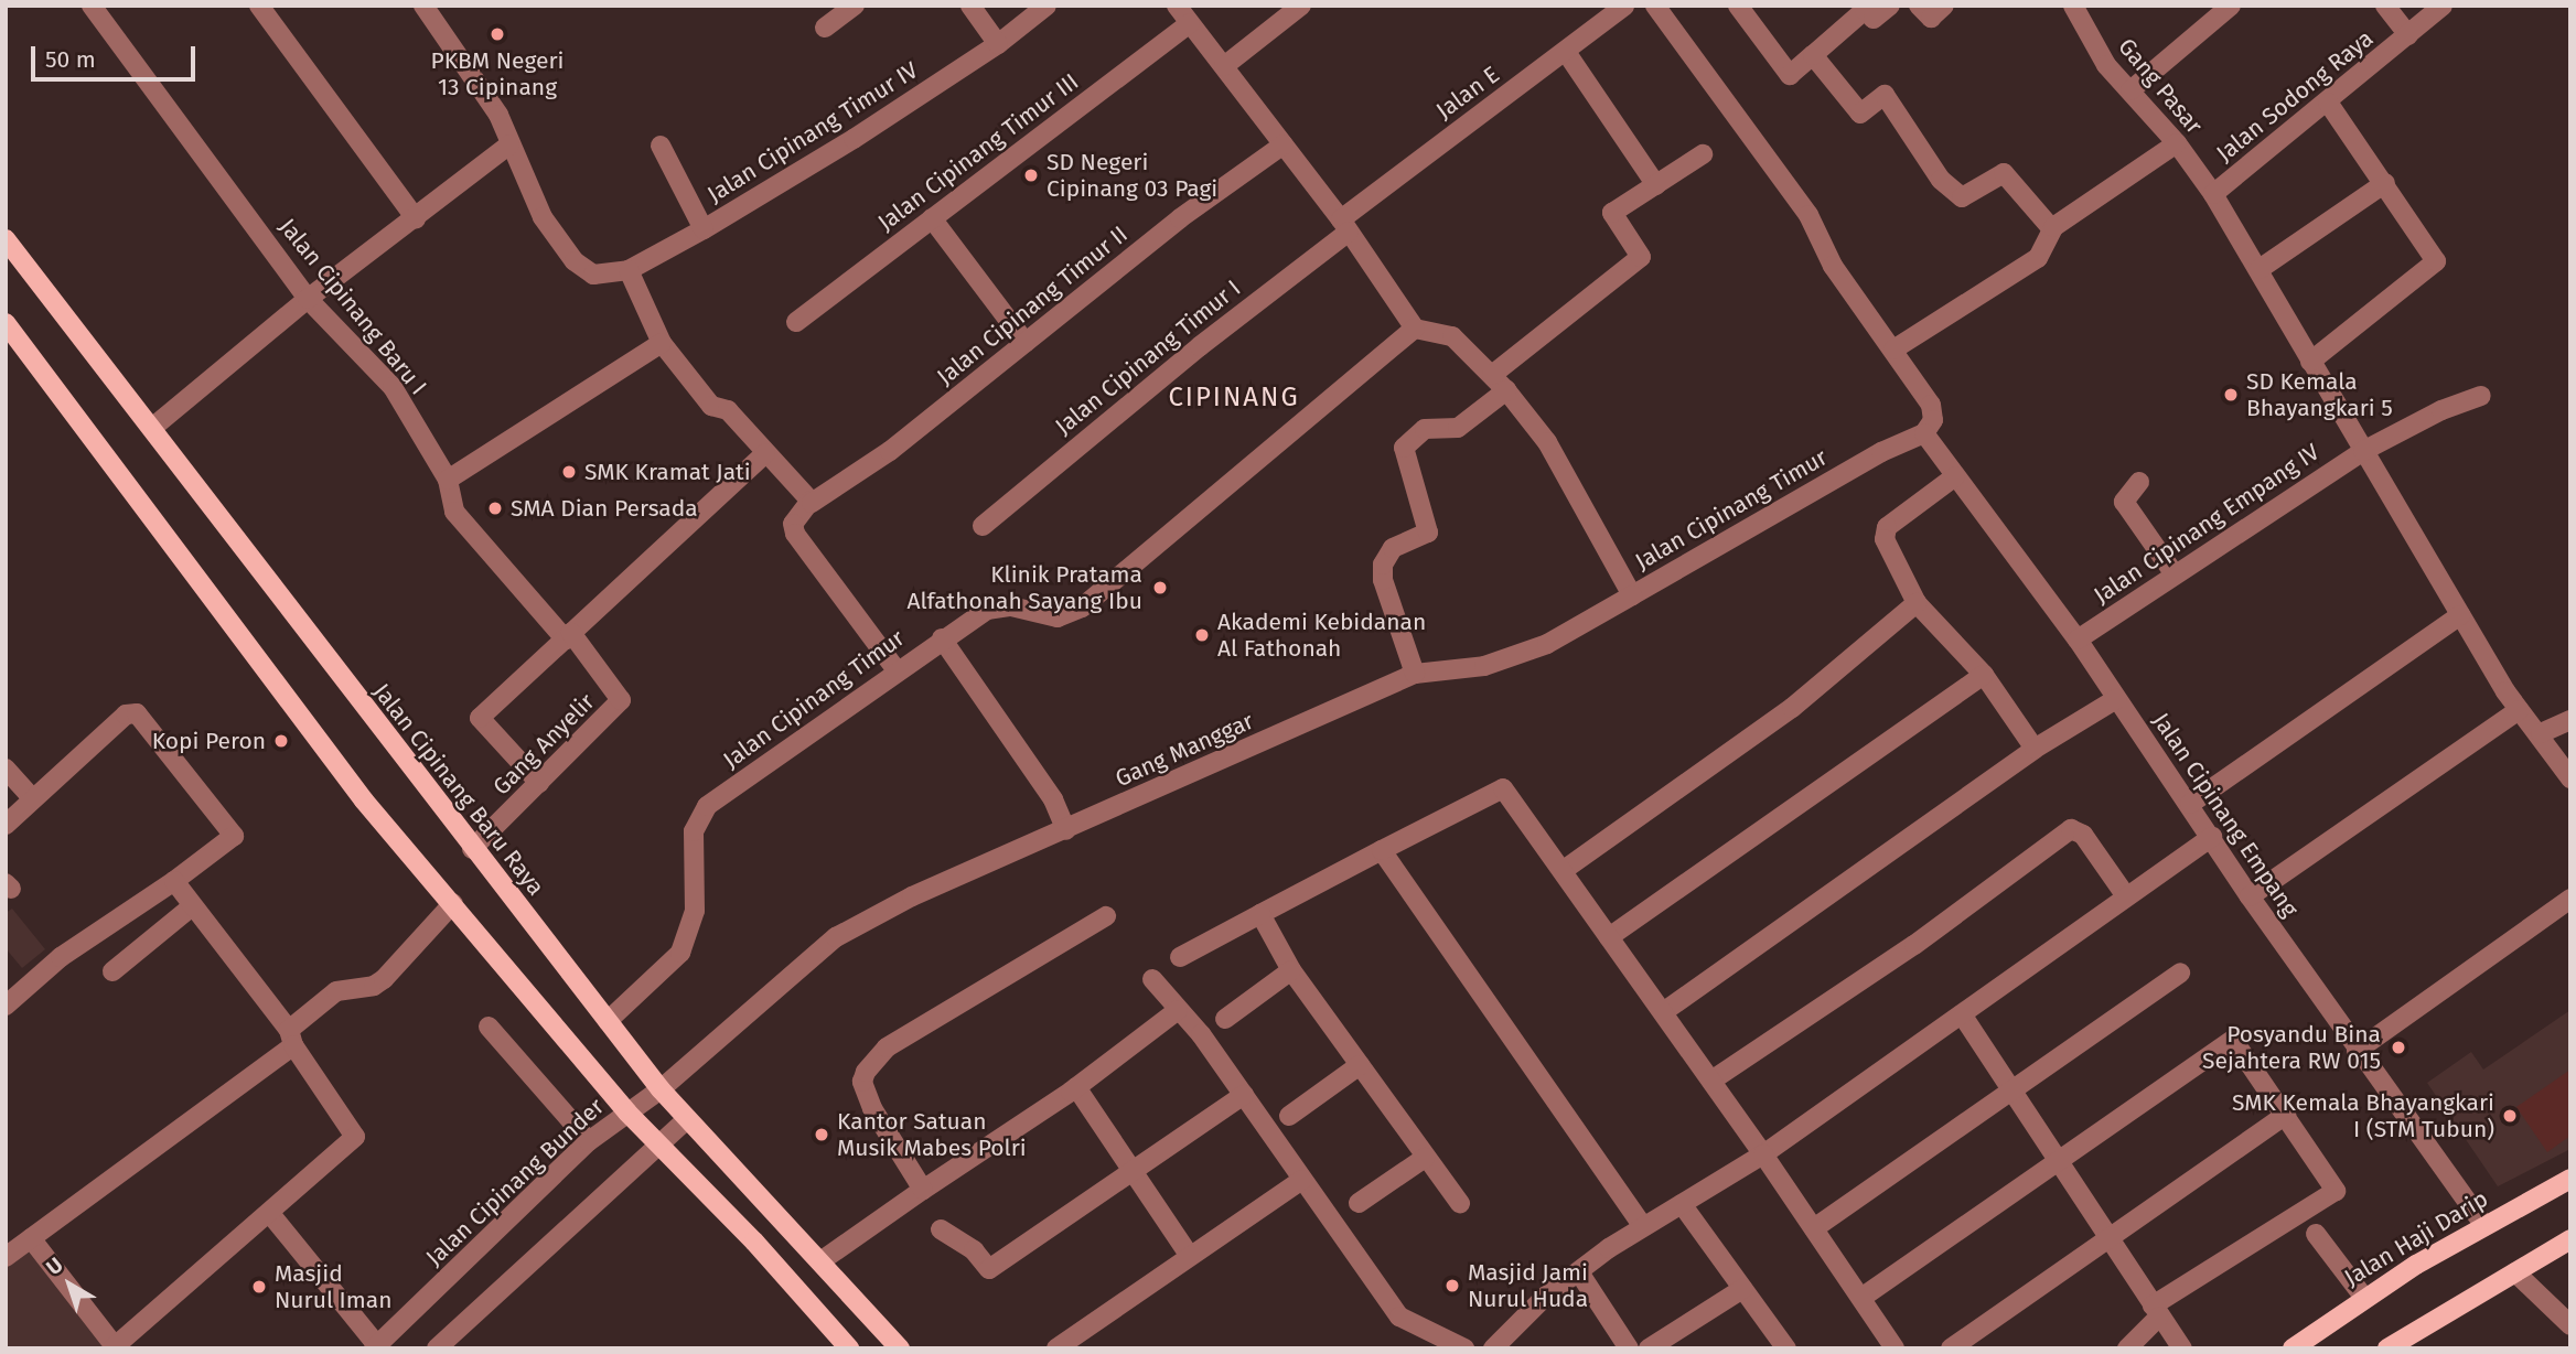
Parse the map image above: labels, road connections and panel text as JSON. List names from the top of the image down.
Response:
{
  "streets": {
    "main road": ["Jalan Cipinang Baru Raya", "Jalan Haji Darip"],
    "street": [
      "Gang Pasar",
      "Jalan E",
      "Jalan Sodong Raya",
      "Jalan Cipinang Timur IV",
      "Jalan Cipinang Timur III",
      "Jalan Cipinang Timur II",
      "Jalan Cipinang Baru I",
      "Jalan Cipinang Timur I",
      "Jalan Cipinang Timur",
      "Jalan Cipinang Empang IV",
      "Gang Anyelir",
      "Gang Manggar",
      "Jalan Cipinang Empang",
      "Jalan Cipinang Bunder"
    ]
  },
  "crossings": [
    ["Gang Pasar", "Jalan Sodong Raya"],
    ["Gang Pasar", "Jalan Cipinang Empang IV"],
    ["Jalan E", "Jalan Cipinang Timur I"],
    ["Jalan Cipinang Baru I", "Gang Anyelir"],
    ["Jalan Cipinang Timur", "Gang Manggar"],
    ["Jalan Cipinang Timur", "Jalan Cipinang Baru Raya"],
    ["Jalan Cipinang Timur", "Jalan Cipinang Empang"],
    ["Jalan Cipinang Empang IV", "Jalan Cipinang Empang"],
    ["Gang Anyelir", "Jalan Cipinang Baru Raya"],
    ["Gang Manggar", "Jalan Cipinang Baru Raya"],
    ["Gang Manggar", "Jalan Cipinang Bunder"],
    ["Jalan Cipinang Baru Raya", "Jalan Cipinang Bunder"],
    ["Jalan Cipinang Empang", "Jalan Haji Darip"]
  ],
  "districts": ["CIPINANG"],
  "places": [
    "PKBM Negeri 13 Cipinang",
    "SD Negeri Cipinang 03 Pagi",
    "SD Kemala Bhayangkari 5",
    "SMK Kramat Jati",
    "SMA Dian Persada",
    "Klinik Pratama Alfathonah Sayang Ibu",
    "Akademi Kebidanan Al Fathonah",
    "Kopi Peron",
    "Posyandu Bina Sejahtera RW 015",
    "SMK Kemala Bhayangkari I (STM Tubun)",
    "Kantor Satuan Musik Mabes Polri",
    "Masjid Jami Nurul Huda",
    "Masjid Nurul Iman"
  ],
  "scale_bar": "50 m",
  "north": "top left"
}
